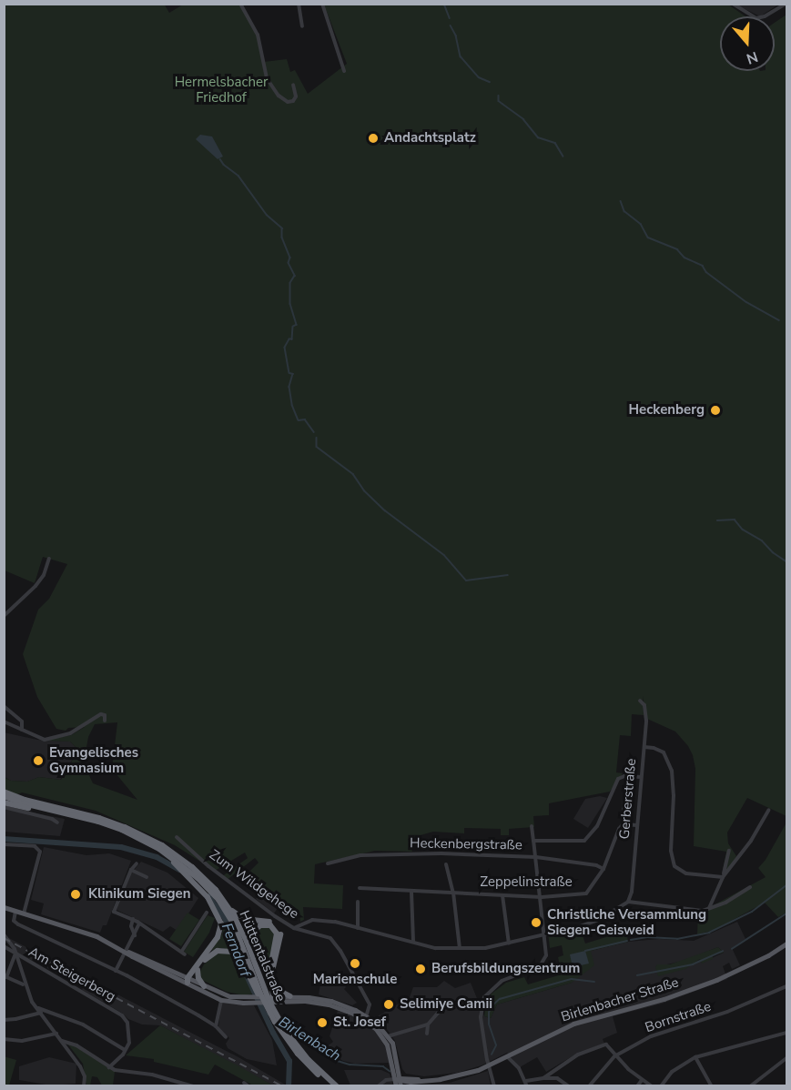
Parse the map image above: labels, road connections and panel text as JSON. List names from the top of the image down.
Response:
{
  "streets": {
    "highway": ["Hüttentalstraße"],
    "main road": ["Birlenbacher Straße"],
    "street": [
      "Gerberstraße",
      "Heckenbergstraße",
      "Zeppelinstraße",
      "Zum Wildgehege",
      "Am Steigerberg",
      "Bornstraße"
    ]
  },
  "crossings": [
    ["Heckenbergstraße", "Zeppelinstraße"]
  ],
  "water": ["Ferndorf", "Birlenbach"],
  "parks": ["Hermelsbacher Friedhof"],
  "places": [
    "Andachtsplatz",
    "Heckenberg",
    "Evangelisches Gymnasium",
    "Klinikum Siegen",
    "Christliche Versammlung Siegen-Geisweid",
    "Marienschule",
    "Berufsbildungszentrum",
    "Selimiye Camii",
    "St. Josef"
  ],
  "north": "bottom"
}
